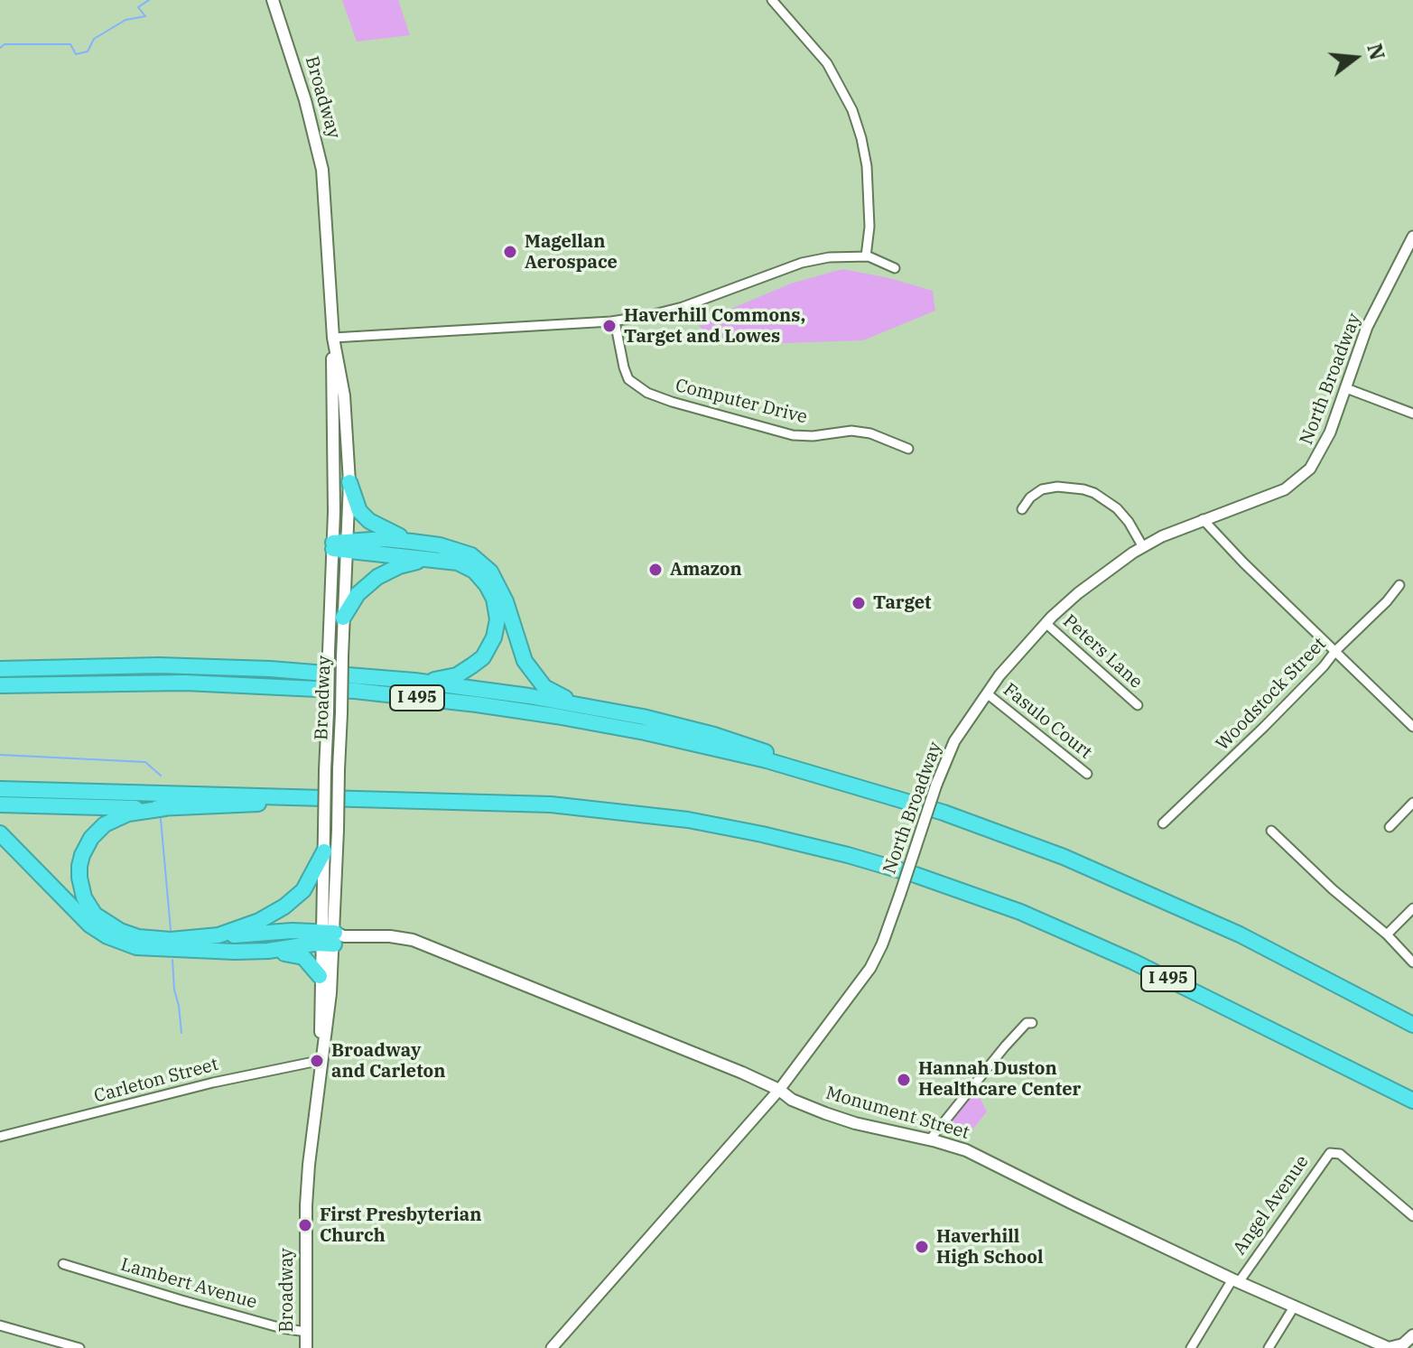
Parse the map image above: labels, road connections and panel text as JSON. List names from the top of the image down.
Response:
{
  "streets": {
    "highway": ["I 495"],
    "main road": ["Broadway", "Monument Street"],
    "street": [
      "North Broadway",
      "Computer Drive",
      "Peters Lane",
      "Woodstock Street",
      "Fasulo Court",
      "Carleton Street",
      "Angel Avenue",
      "Lambert Avenue"
    ]
  },
  "crossings": [
    ["Broadway", "Carleton Street"],
    ["Broadway", "Monument Street"],
    ["Broadway", "Lambert Avenue"],
    ["North Broadway", "Peters Lane"],
    ["North Broadway", "Fasulo Court"],
    ["North Broadway", "Monument Street"],
    ["Monument Street", "Angel Avenue"]
  ],
  "places": [
    "Magellan Aerospace",
    "Haverhill Commons, Target and Lowes",
    "Amazon",
    "Target",
    "Broadway and Carleton",
    "Hannah Duston Healthcare Center",
    "First Presbyterian Church",
    "Haverhill High School"
  ],
  "north": "right"
}
